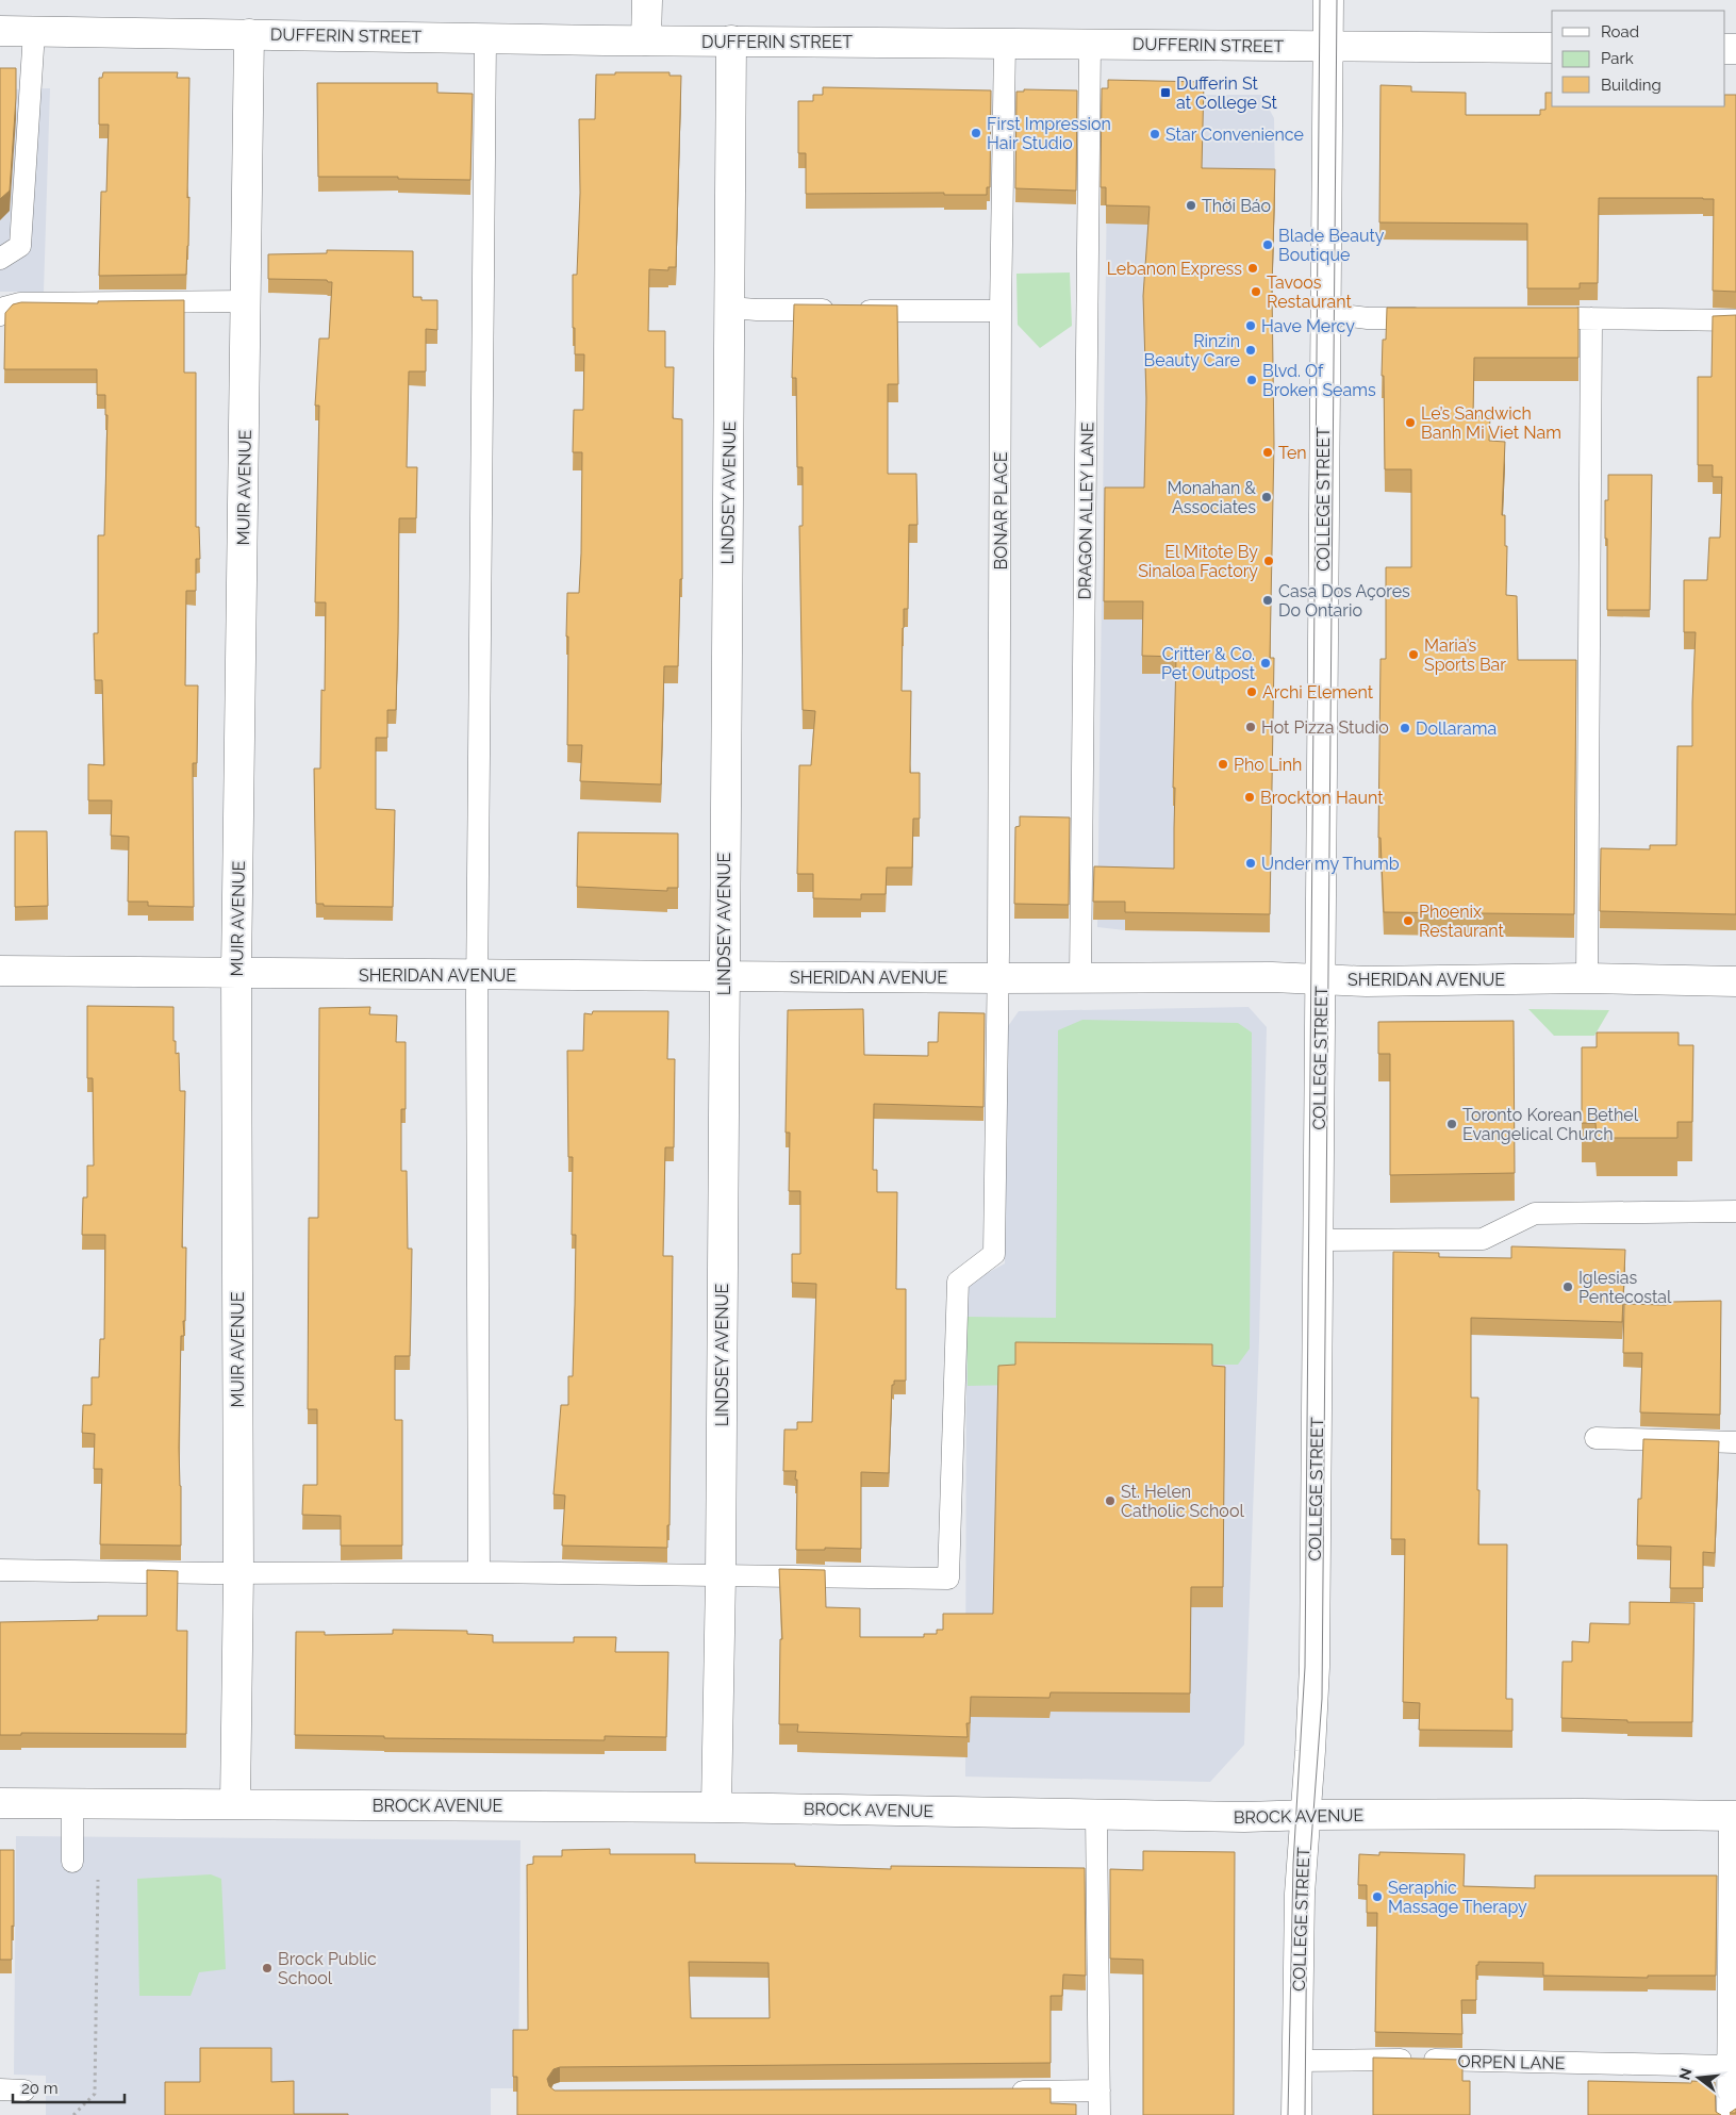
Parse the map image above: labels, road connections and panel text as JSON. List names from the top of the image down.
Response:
{
  "streets": {
    "street": [
      "DUFFERIN STREET",
      "MUIR AVENUE",
      "LINDSEY AVENUE",
      "COLLEGE STREET",
      "SHERIDAN AVENUE",
      "BROCK AVENUE"
    ],
    "lane": ["BONAR PLACE", "DRAGON ALLEY LANE", "ORPEN LANE"]
  },
  "crossings": [
    ["DUFFERIN STREET", "MUIR AVENUE"],
    ["DUFFERIN STREET", "LINDSEY AVENUE"],
    ["DUFFERIN STREET", "COLLEGE STREET"],
    ["DUFFERIN STREET", "BONAR PLACE"],
    ["DUFFERIN STREET", "DRAGON ALLEY LANE"],
    ["MUIR AVENUE", "SHERIDAN AVENUE"],
    ["MUIR AVENUE", "BROCK AVENUE"],
    ["LINDSEY AVENUE", "BONAR PLACE"],
    ["LINDSEY AVENUE", "SHERIDAN AVENUE"],
    ["LINDSEY AVENUE", "BROCK AVENUE"],
    ["COLLEGE STREET", "SHERIDAN AVENUE"],
    ["COLLEGE STREET", "BROCK AVENUE"],
    ["COLLEGE STREET", "ORPEN LANE"],
    ["BONAR PLACE", "SHERIDAN AVENUE"],
    ["DRAGON ALLEY LANE", "SHERIDAN AVENUE"]
  ],
  "places": {
    "transit": ["Dufferin St at College St"],
    "other": [
      "First Impression Hair Studio",
      "Star Convenience",
      "Thời Báo",
      "Blade Beauty Boutique",
      "Lebanon Express",
      "Tavoos Restaurant",
      "Have Mercy",
      "Rinzin Beauty Care",
      "Blvd. Of Broken Seams",
      "Le’s Sandwich Banh Mi Viet Nam",
      "Ten",
      "Monahan & Associates",
      "El Mitote By Sinaloa Factory",
      "Casa Dos Açores Do Ontario",
      "Maria’s Sports Bar",
      "Critter & Co. Pet Outpost",
      "Archi Element",
      "Hot Pizza Studio",
      "Dollarama",
      "Pho Linh",
      "Brockton Haunt",
      "Under my Thumb",
      "Phoenix Restaurant",
      "Toronto Korean Bethel Evangelical Church",
      "Iglesias Pentecostal",
      "St. Helen Catholic School",
      "Seraphic Massage Therapy",
      "Brock Public School"
    ]
  },
  "legend": ["Road", "Park", "Building"],
  "scale_bar": "20 m",
  "north": "left"
}
